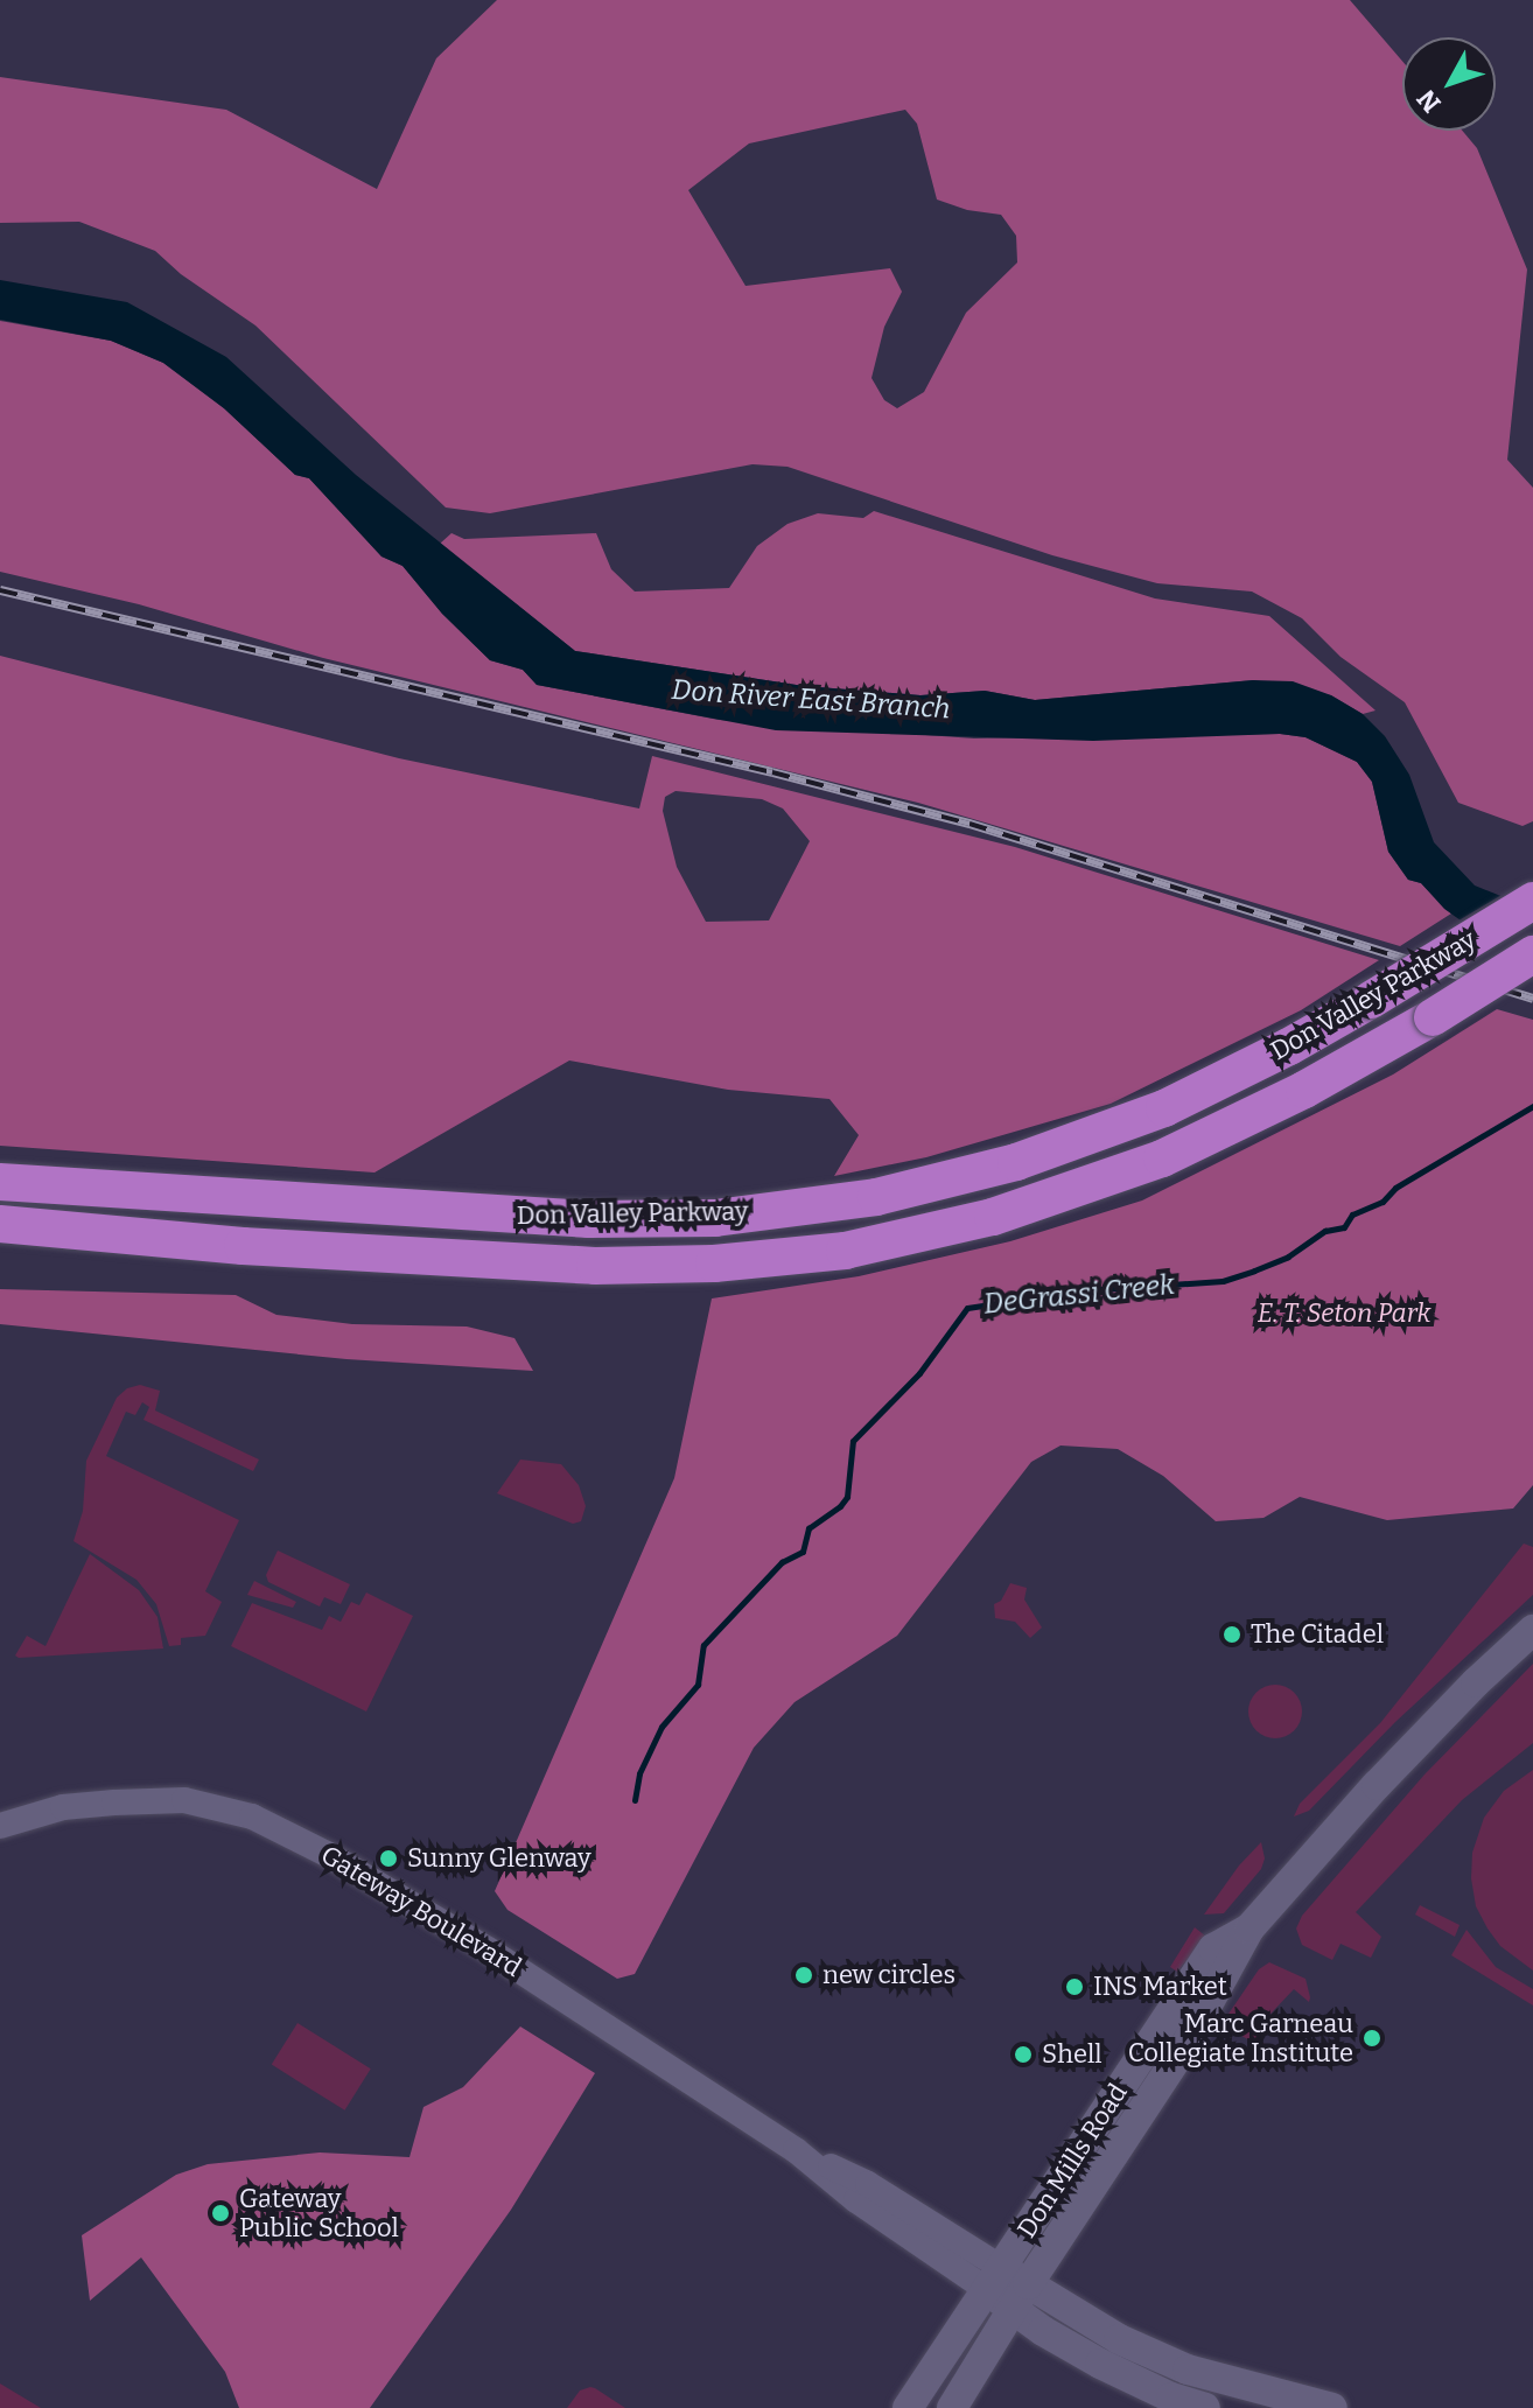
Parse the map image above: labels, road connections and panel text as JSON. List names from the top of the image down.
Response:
{
  "streets": {
    "highway": ["Don Valley Parkway"],
    "main road": ["Don Mills Road"],
    "street": ["Gateway Boulevard"]
  },
  "crossings": [
    ["Gateway Boulevard", "Don Mills Road"]
  ],
  "water": ["Don River East Branch", "DeGrassi Creek"],
  "parks": ["E. T. Seton Park"],
  "places": [
    "The Citadel",
    "Sunny Glenway",
    "new circles",
    "INS Market",
    "Marc Garneau Collegiate Institute",
    "Shell",
    "Gateway Public School"
  ],
  "north": "bottom left"
}
